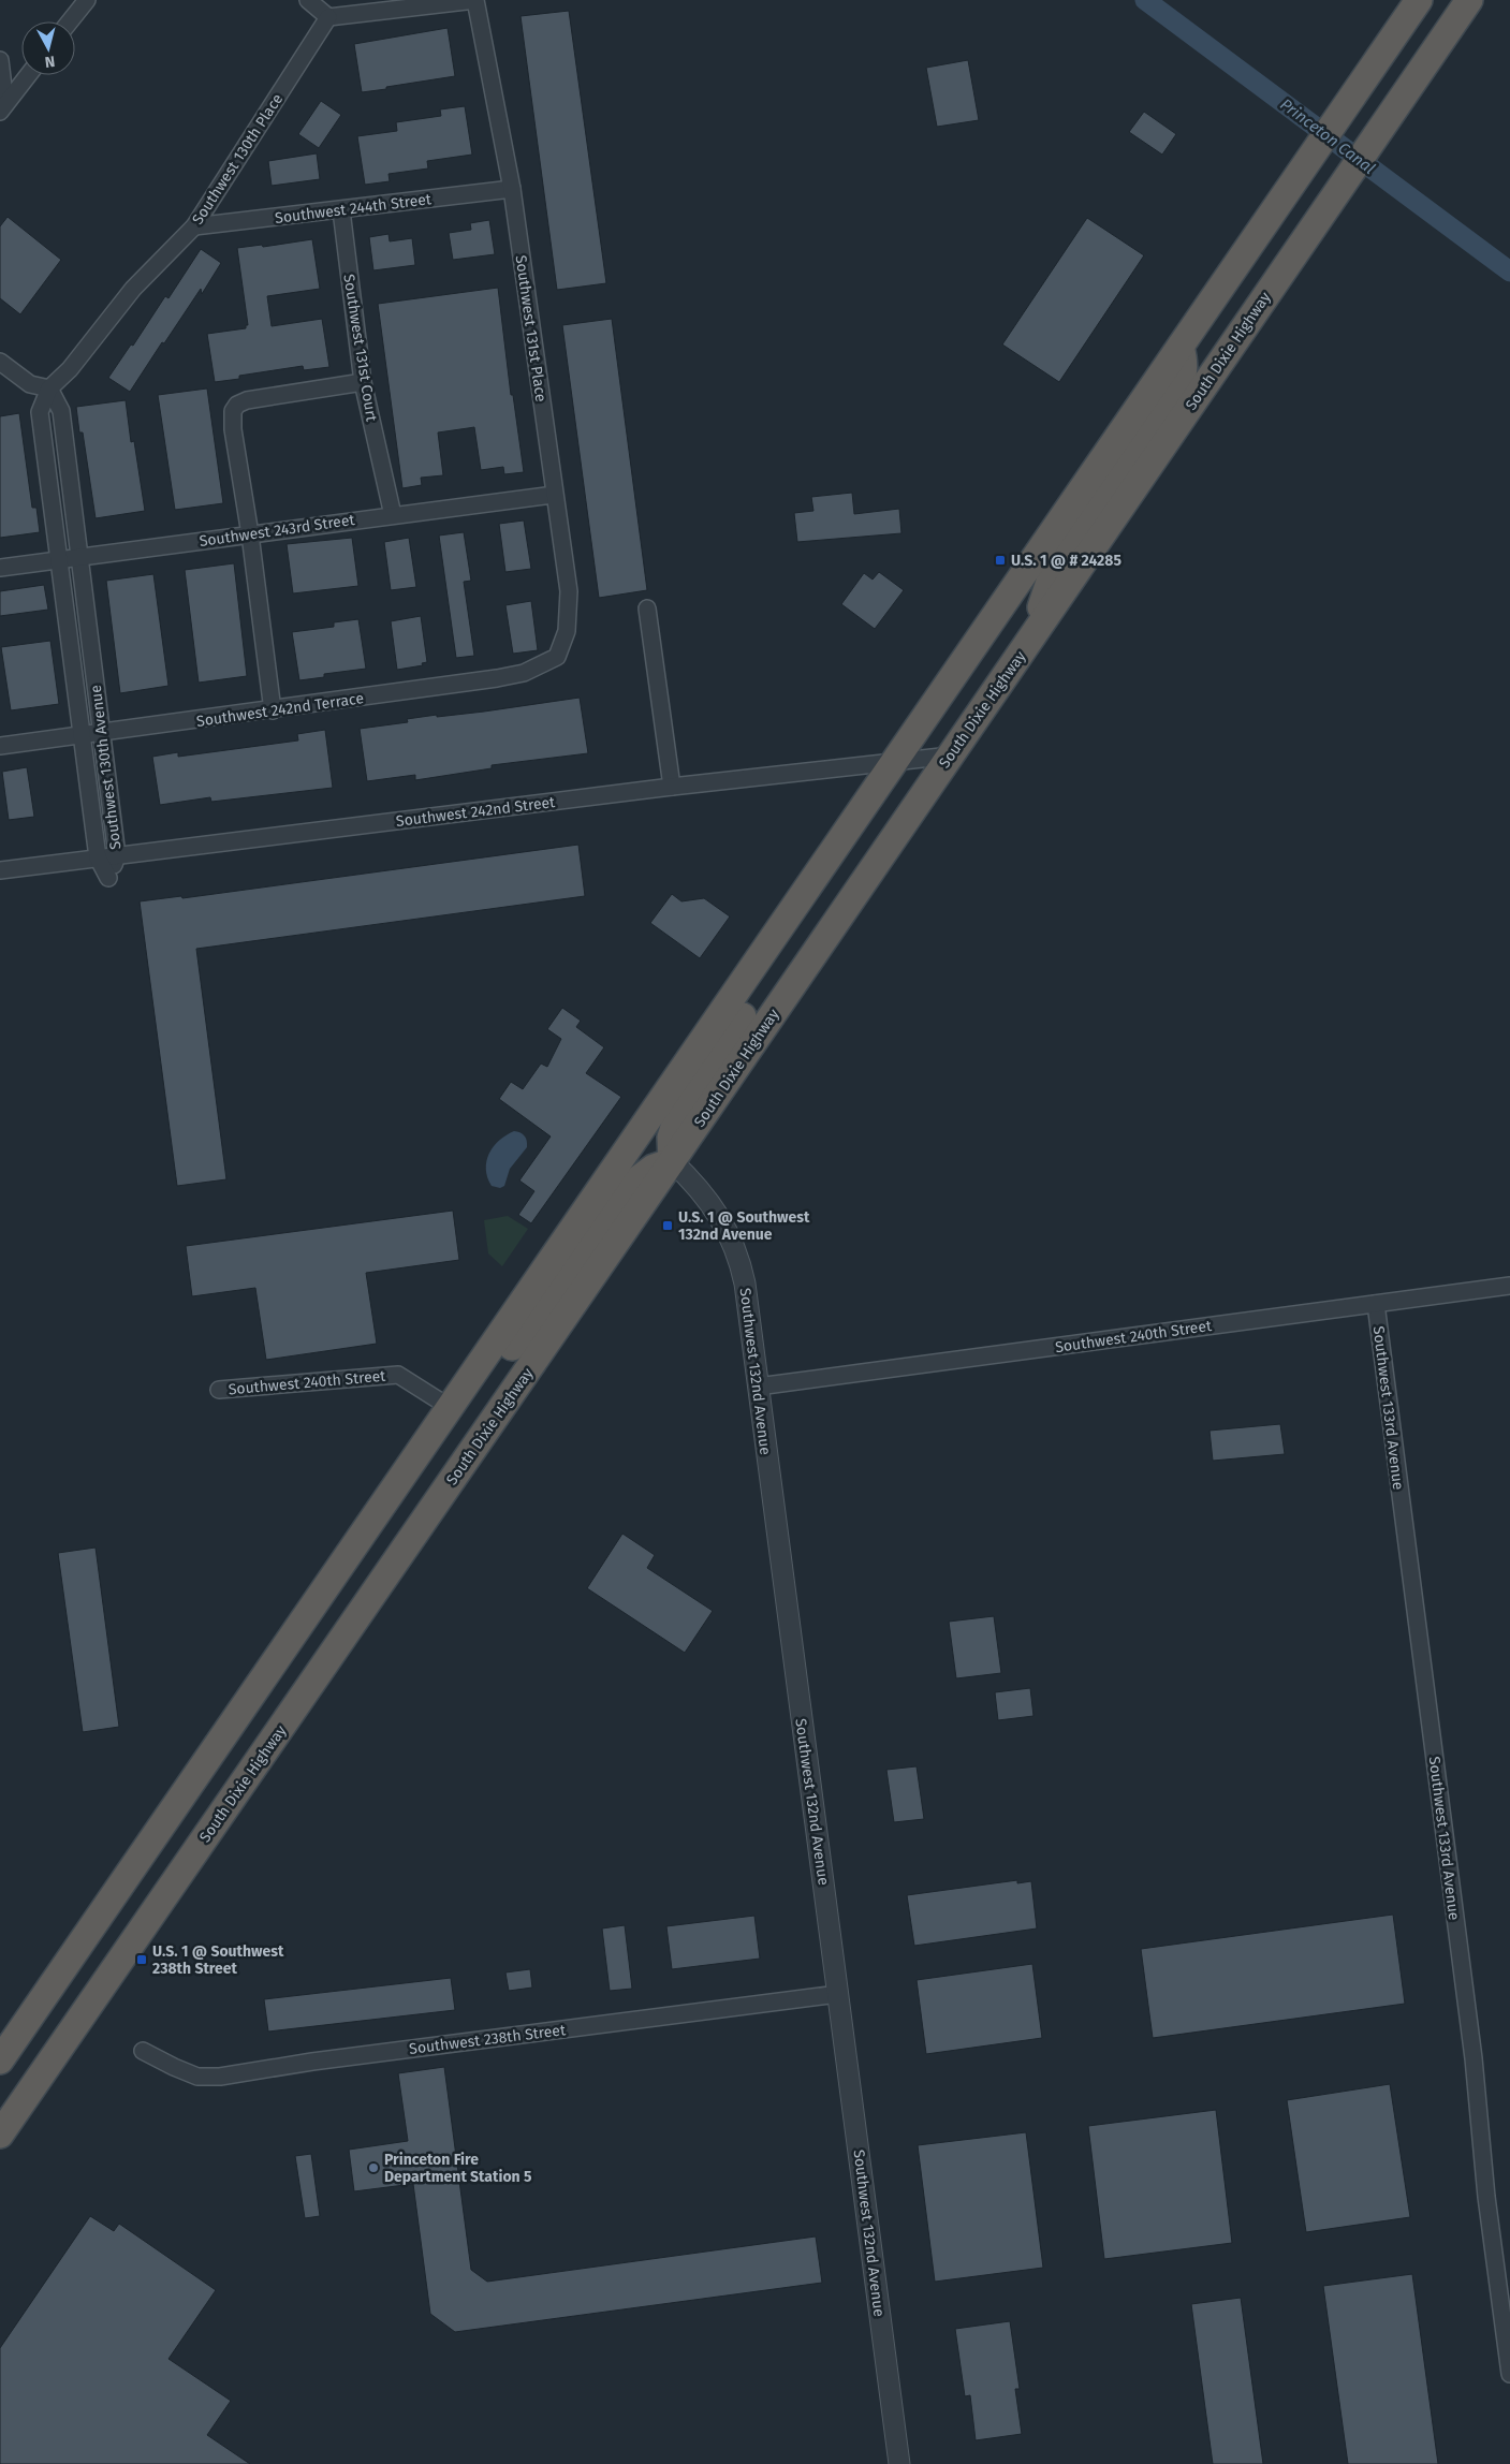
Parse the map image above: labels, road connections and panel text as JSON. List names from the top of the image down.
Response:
{
  "streets": {
    "highway": ["South Dixie Highway"],
    "street": [
      "Southwest 130th Place",
      "Southwest 244th Street",
      "Southwest 131st Place",
      "Southwest 131st Court",
      "Southwest 243rd Street",
      "Southwest 242nd Terrace",
      "Southwest 130th Avenue",
      "Southwest 242nd Street",
      "Southwest 240th Street",
      "Southwest 132nd Avenue",
      "Southwest 133rd Avenue",
      "Southwest 238th Street"
    ]
  },
  "crossings": [
    ["Southwest 130th Place", "Southwest 244th Street"],
    ["Southwest 130th Place", "Southwest 130th Avenue"],
    ["Southwest 244th Street", "Southwest 131st Place"],
    ["Southwest 244th Street", "Southwest 131st Court"],
    ["Southwest 131st Place", "Southwest 243rd Street"],
    ["Southwest 131st Place", "Southwest 242nd Terrace"],
    ["Southwest 131st Court", "Southwest 243rd Street"],
    ["South Dixie Highway", "Southwest 242nd Street"],
    ["South Dixie Highway", "Southwest 132nd Avenue"],
    ["Southwest 243rd Street", "Southwest 130th Avenue"],
    ["Southwest 242nd Terrace", "Southwest 130th Avenue"],
    ["Southwest 130th Avenue", "Southwest 242nd Street"],
    ["Southwest 240th Street", "Southwest 132nd Avenue"],
    ["Southwest 240th Street", "Southwest 133rd Avenue"],
    ["Southwest 132nd Avenue", "Southwest 238th Street"]
  ],
  "water": ["Princeton Canal"],
  "places": {
    "transit": ["U.S. 1 @ # 24285", "U.S. 1 @ Southwest 132nd Avenue", "U.S. 1 @ Southwest 238th Street"],
    "other": ["Princeton Fire Department Station 5"]
  },
  "north": "bottom"
}
